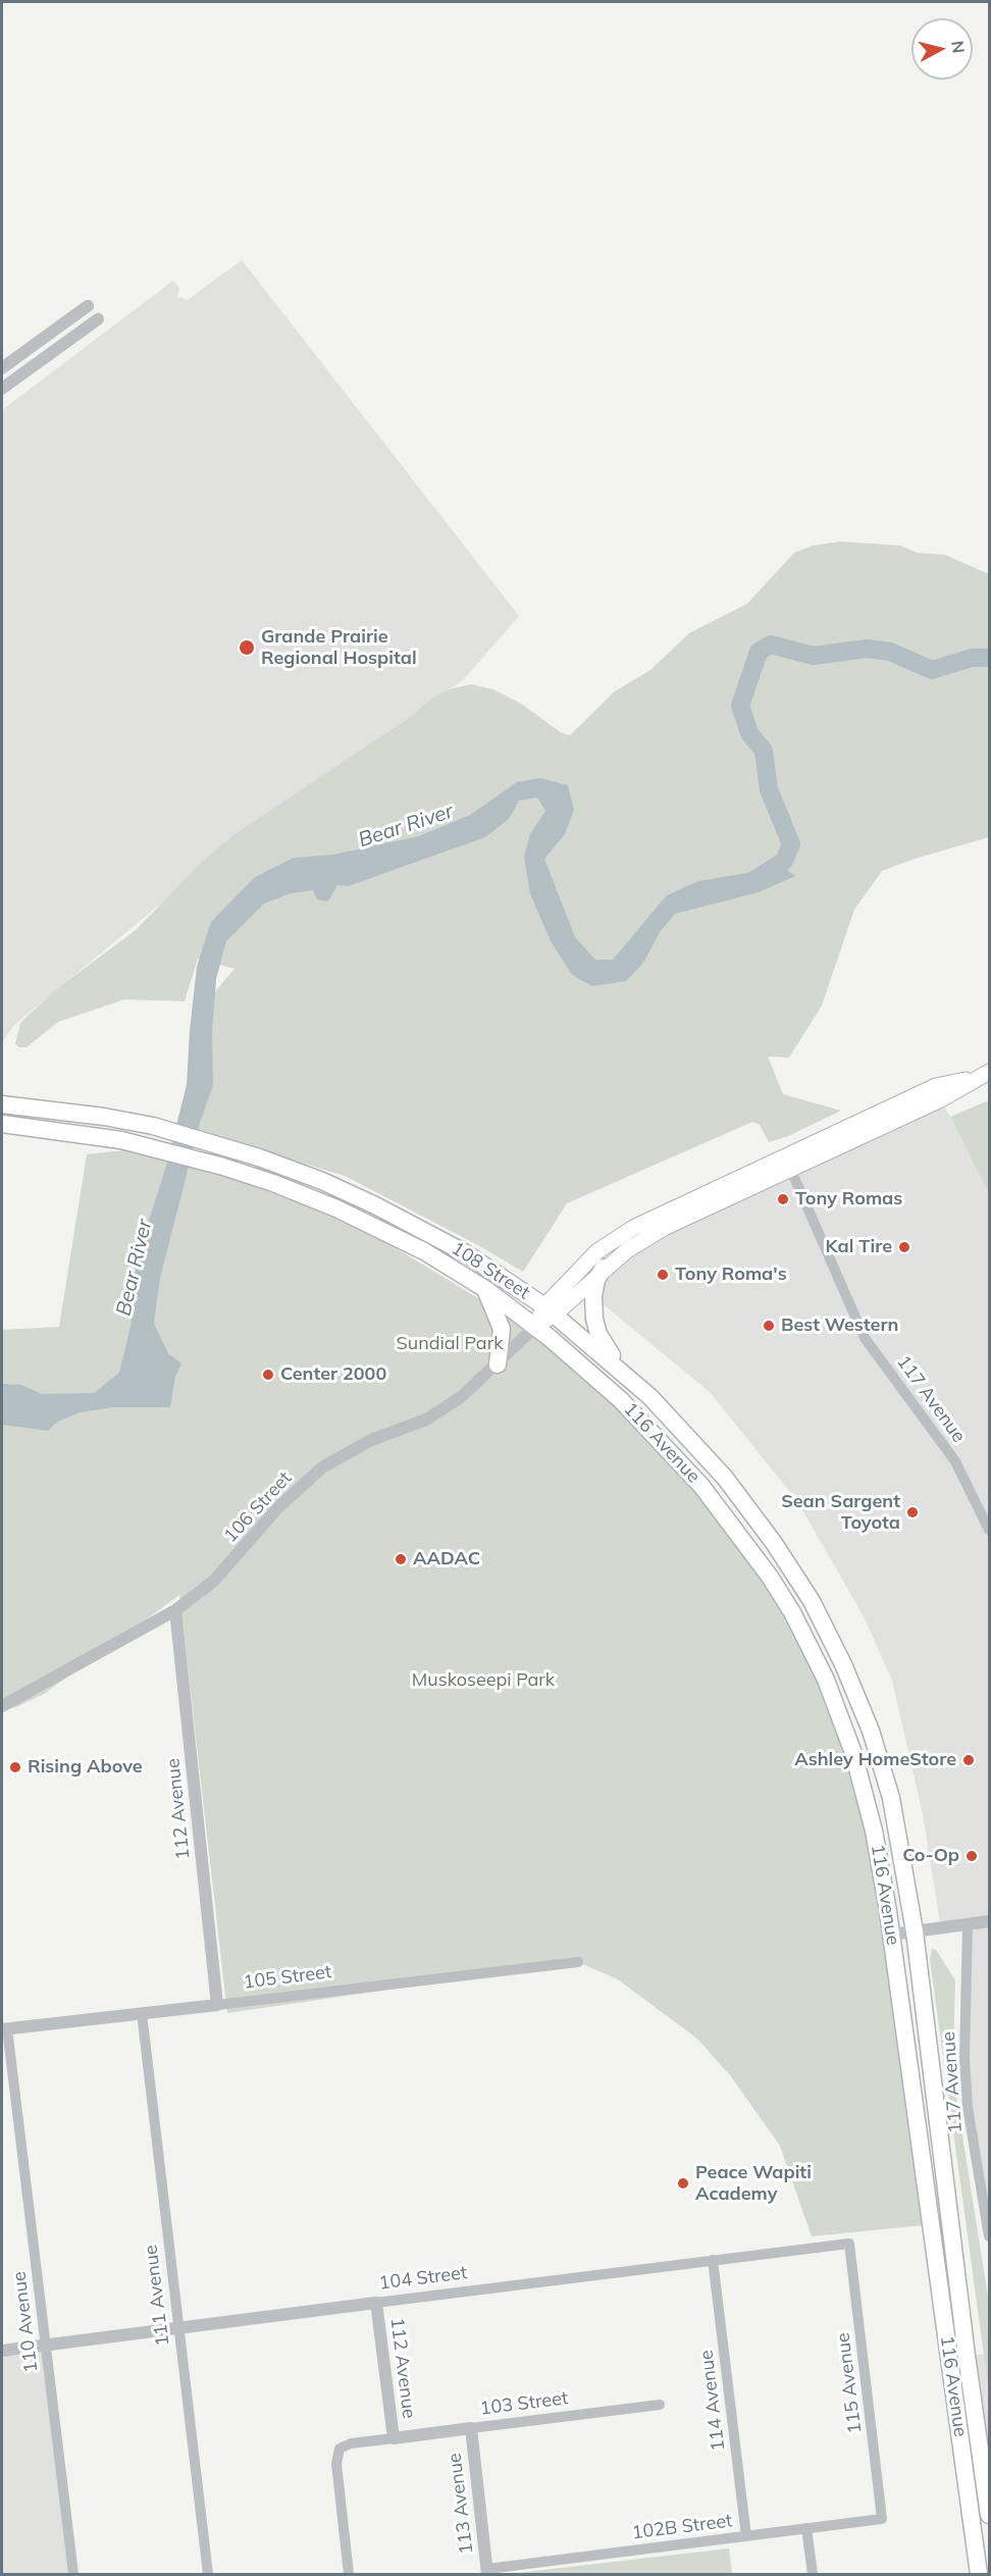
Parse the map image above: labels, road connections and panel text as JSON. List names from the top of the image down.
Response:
{
  "streets": {
    "main road": ["108 Street", "116 Avenue"],
    "street": [
      "117 Avenue",
      "106 Street",
      "112 Avenue",
      "105 Street",
      "104 Street",
      "111 Avenue",
      "110 Avenue",
      "115 Avenue",
      "114 Avenue",
      "103 Street",
      "113 Avenue",
      "102B Street"
    ]
  },
  "crossings": [
    ["108 Street", "117 Avenue"],
    ["108 Street", "116 Avenue"],
    ["108 Street", "106 Street"],
    ["116 Avenue", "106 Street"],
    ["106 Street", "112 Avenue"],
    ["112 Avenue", "105 Street"],
    ["112 Avenue", "104 Street"],
    ["112 Avenue", "103 Street"],
    ["105 Street", "111 Avenue"],
    ["105 Street", "110 Avenue"],
    ["104 Street", "111 Avenue"],
    ["104 Street", "110 Avenue"],
    ["104 Street", "115 Avenue"],
    ["104 Street", "114 Avenue"],
    ["115 Avenue", "102B Street"],
    ["114 Avenue", "102B Street"],
    ["103 Street", "113 Avenue"],
    ["113 Avenue", "102B Street"]
  ],
  "water": ["Bear River"],
  "parks": ["Sundial Park", "Muskoseepi Park"],
  "places": [
    "Grande Prairie Regional Hospital",
    "Tony Romas",
    "Kal Tire",
    "Tony Roma's",
    "Best Western",
    "Center 2000",
    "Sean Sargent Toyota",
    "AADAC",
    "Ashley HomeStore",
    "Rising Above",
    "Co-Op",
    "Peace Wapiti Academy"
  ],
  "north": "right"
}
